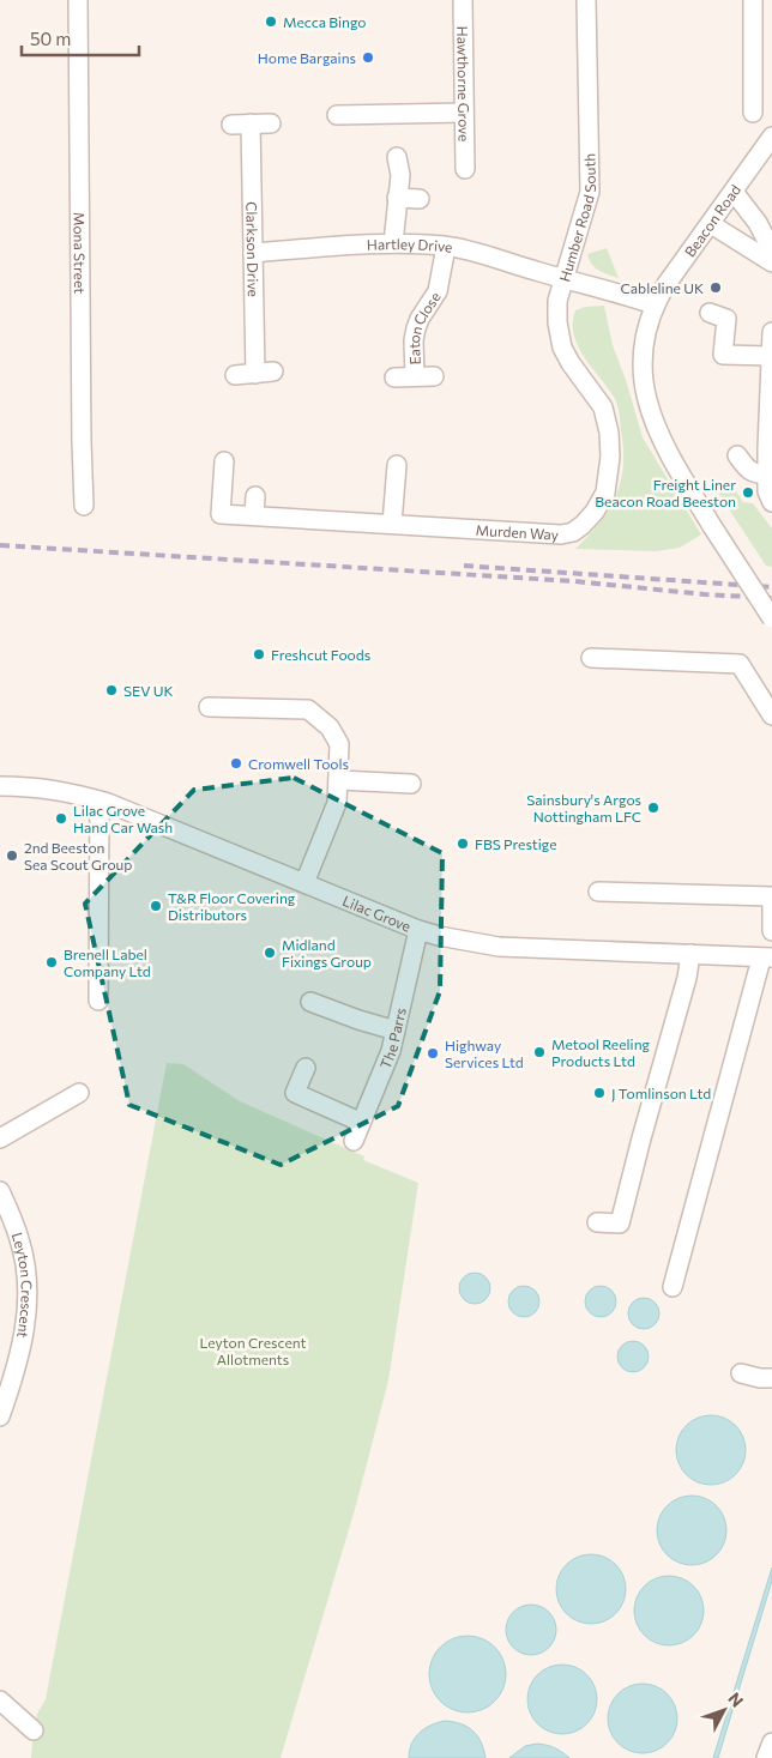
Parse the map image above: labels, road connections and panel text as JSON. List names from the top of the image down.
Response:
{
  "streets": {
    "street": [
      "Hawthorne Grove",
      "Humber Road South",
      "Beacon Road",
      "Hartley Drive",
      "Clarkson Drive",
      "Mona Street",
      "Eaton Close",
      "Murden Way",
      "Lilac Grove",
      "The Parrs",
      "Leyton Crescent"
    ]
  },
  "crossings": [
    ["Humber Road South", "Beacon Road"],
    ["Humber Road South", "Hartley Drive"],
    ["Humber Road South", "Murden Way"],
    ["Hartley Drive", "Clarkson Drive"],
    ["Hartley Drive", "Eaton Close"],
    ["Hartley Drive", "Murden Way"],
    ["Lilac Grove", "The Parrs"]
  ],
  "parks": ["Leyton Crescent Allotments"],
  "places": [
    "Mecca Bingo",
    "Home Bargains",
    "Cableline UK",
    "Freight Liner Beacon Road Beeston",
    "Freshcut Foods",
    "SEV UK",
    "Cromwell Tools",
    "Sainsbury's Argos Nottingham LFC",
    "Lilac Grove Hand Car Wash",
    "FBS Prestige",
    "2nd Beeston Sea Scout Group",
    "T&R Floor Covering Distributors",
    "Midland Fixings Group",
    "Brenell Label Company Ltd",
    "Metool Reeling Products Ltd",
    "Highway Services Ltd",
    "J Tomlinson Ltd"
  ],
  "scale_bar": "50 m",
  "north": "top right"
}
